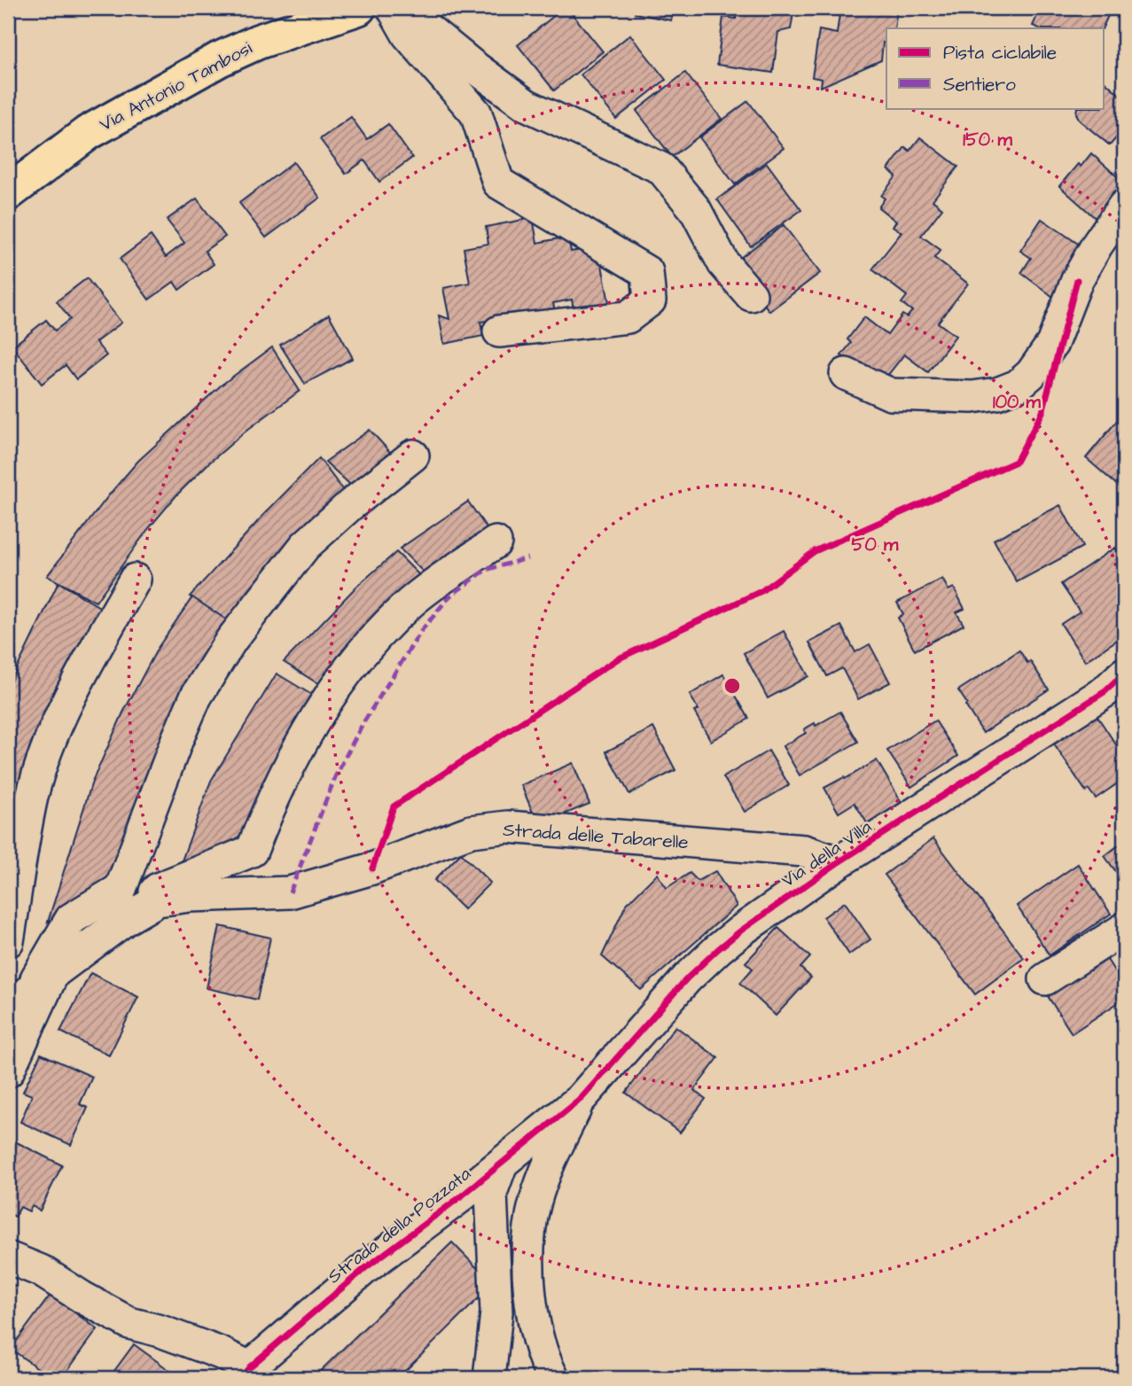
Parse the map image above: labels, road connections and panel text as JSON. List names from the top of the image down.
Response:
{
  "streets": {
    "main road": ["Via Antonio Tambosi"],
    "street": ["Strada delle Tabarelle", "Via della Villa", "Strada della Pozzata"]
  },
  "crossings": [
    ["Strada delle Tabarelle", "Via della Villa"],
    ["Via della Villa", "Strada della Pozzata"]
  ],
  "legend": ["Pista ciclabile", "Sentiero"],
  "rings": ["150 m", "100 m", "50 m"]
}
